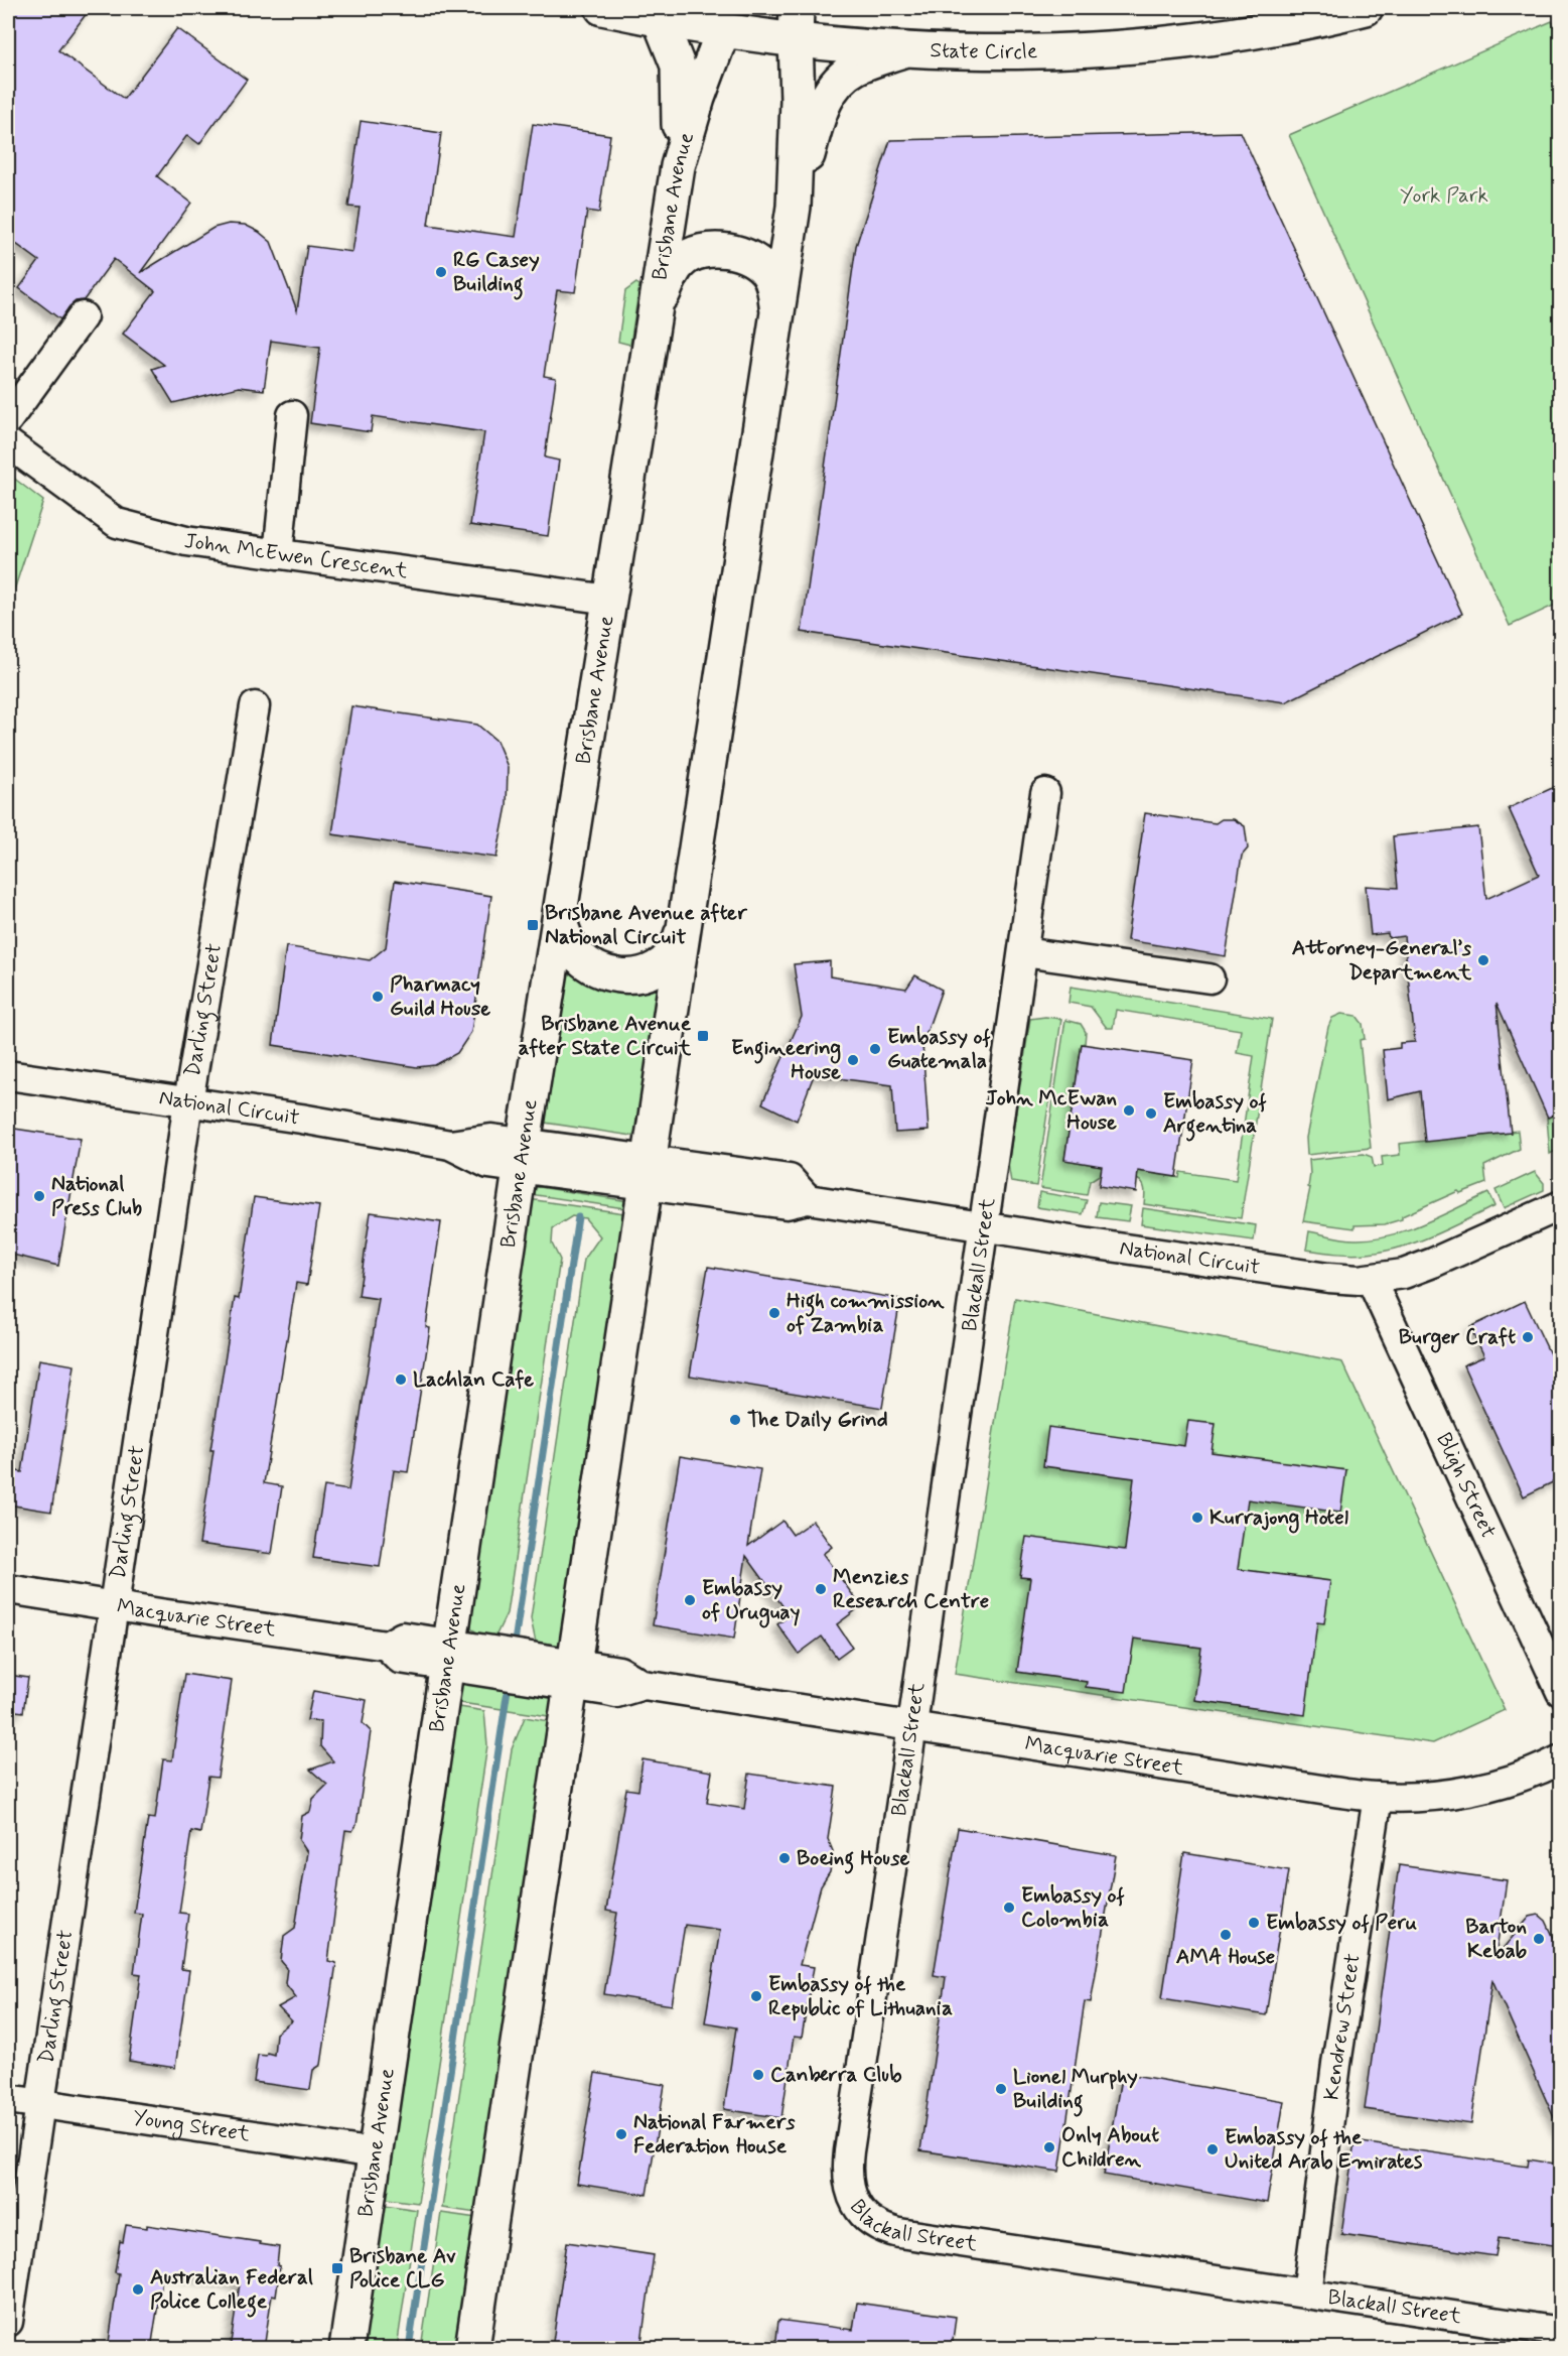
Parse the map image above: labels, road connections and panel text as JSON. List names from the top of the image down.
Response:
{
  "streets": {
    "main road": ["State Circle", "Brisbane Avenue"],
    "street": [
      "John McEwen Crescent",
      "Darling Street",
      "National Circuit",
      "Blackall Street",
      "Bligh Street",
      "Macquarie Street",
      "Kendrew Street",
      "Young Street"
    ]
  },
  "crossings": [
    ["State Circle", "Brisbane Avenue"],
    ["Brisbane Avenue", "John McEwen Crescent"],
    ["Brisbane Avenue", "National Circuit"],
    ["Brisbane Avenue", "Macquarie Street"],
    ["Brisbane Avenue", "Young Street"],
    ["Darling Street", "National Circuit"],
    ["Darling Street", "Macquarie Street"],
    ["Darling Street", "Young Street"],
    ["National Circuit", "Blackall Street"],
    ["National Circuit", "Bligh Street"],
    ["Blackall Street", "Macquarie Street"],
    ["Blackall Street", "Kendrew Street"],
    ["Macquarie Street", "Kendrew Street"]
  ],
  "parks": ["York Park"],
  "places": {
    "other": [
      "RG Casey Building",
      "Attorney-General’s Department",
      "Pharmacy Guild House",
      "Embassy of Guatemala",
      "Engineering House",
      "John McEwan House",
      "Embassy of Argentina",
      "National Press Club",
      "High commission of Zambia",
      "Burger Craft",
      "Lachlan Cafe",
      "The Daily Grind",
      "Kurrajong Hotel",
      "Menzies Research Centre",
      "Embassy of Uruguay",
      "Boeing House",
      "Embassy of Colombia",
      "Embassy of Peru",
      "AMA House",
      "Barton Kebab",
      "Embassy of the Republic of Lithuania",
      "Canberra Club",
      "Lionel Murphy Building",
      "National Farmers Federation House",
      "Only About Children",
      "Embassy of the United Arab Emirates",
      "Australian Federal Police College"
    ],
    "transit": ["Brisbane Avenue after National Circuit", "Brisbane Avenue after State Circuit", "Brisbane Av Police CLG"]
  }
}
